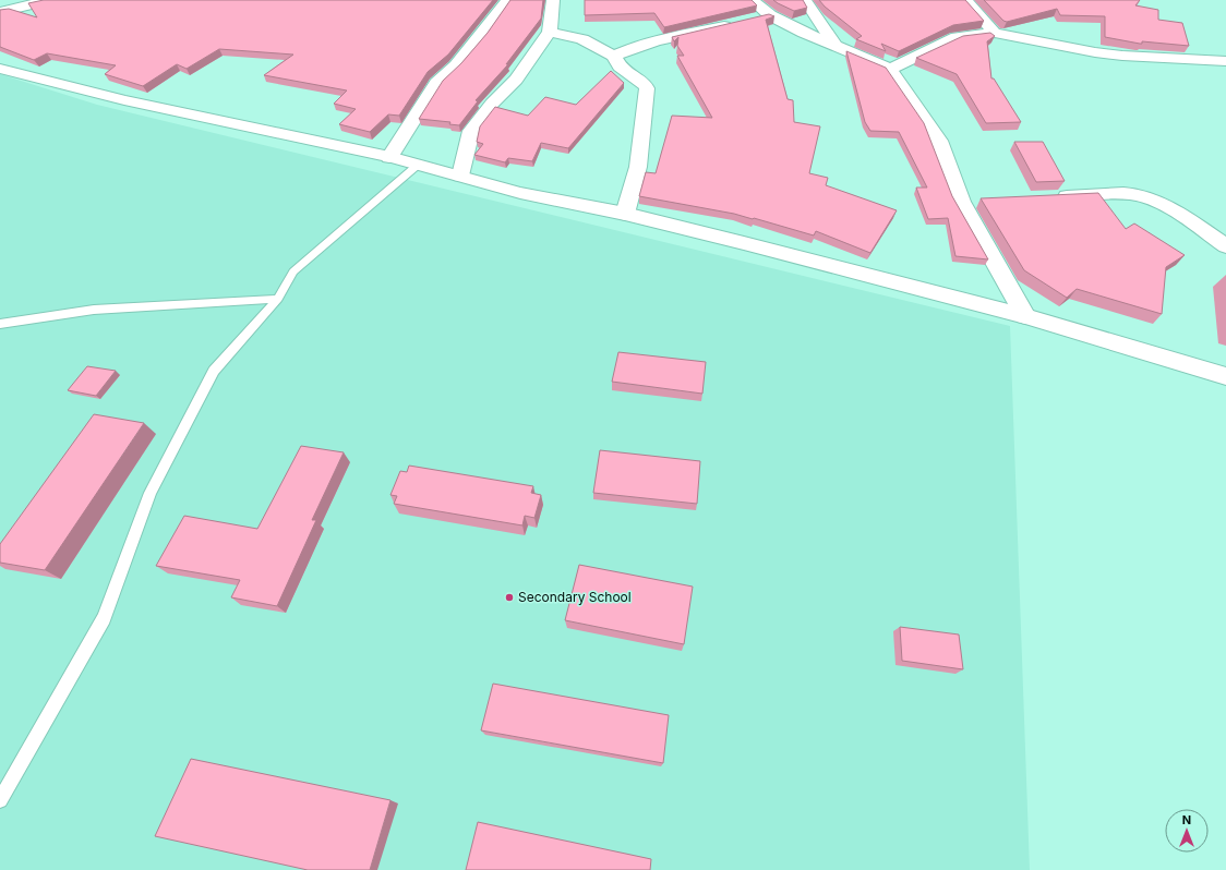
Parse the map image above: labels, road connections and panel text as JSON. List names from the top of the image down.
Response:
{
  "places": ["Secondary School"],
  "north": "top"
}
